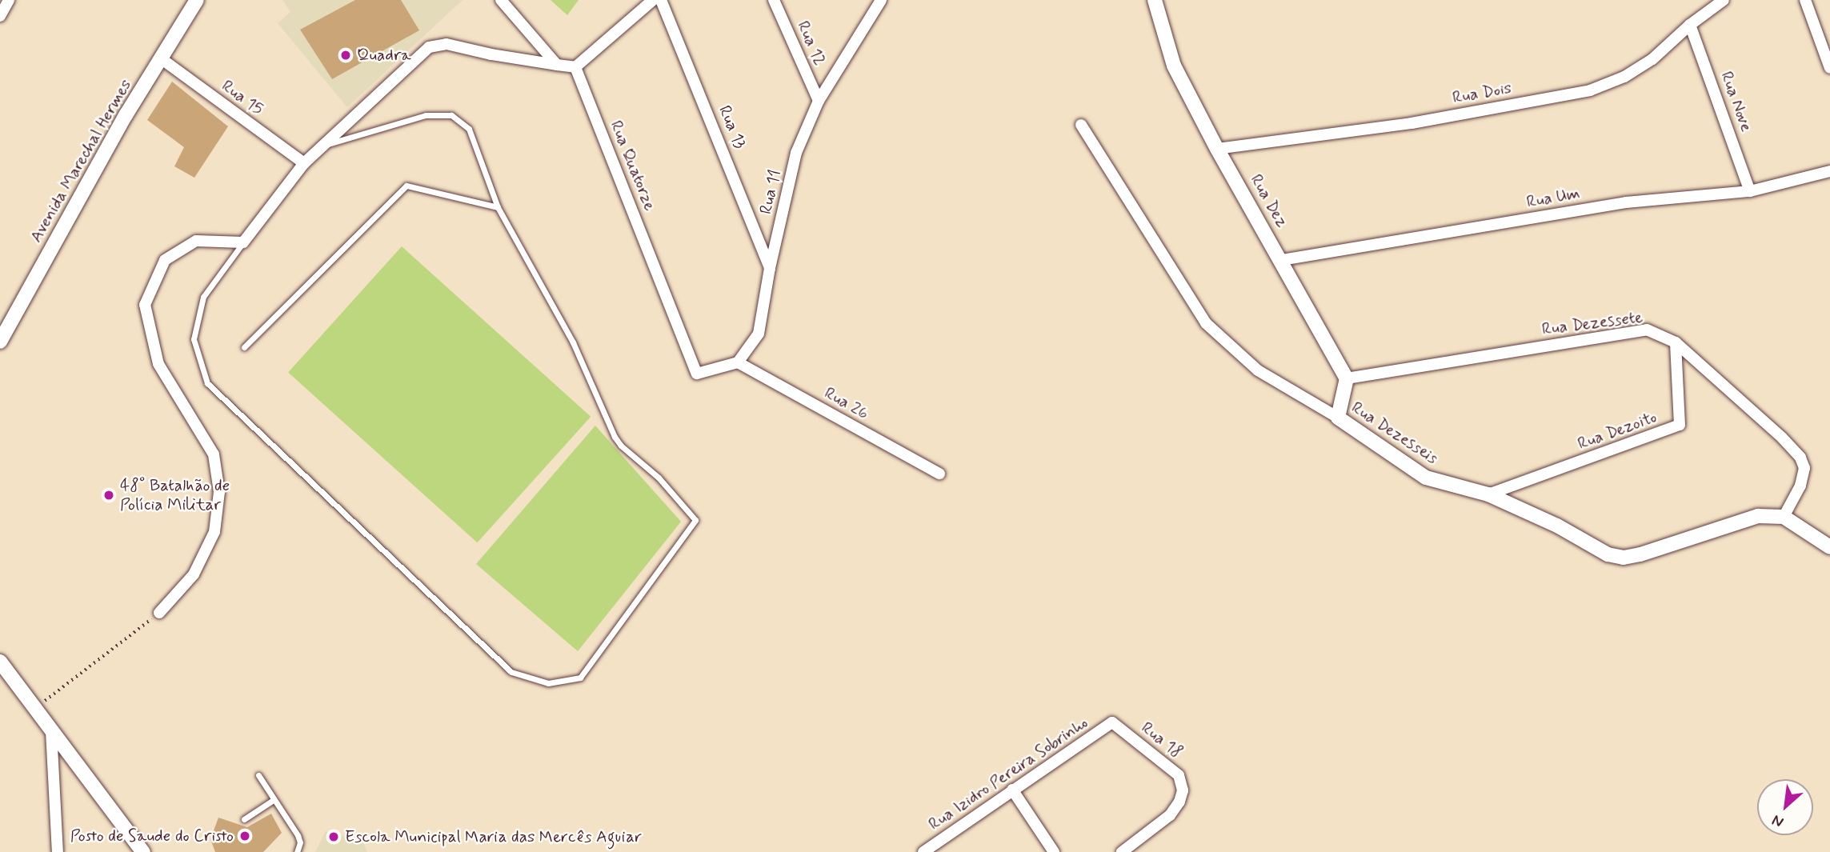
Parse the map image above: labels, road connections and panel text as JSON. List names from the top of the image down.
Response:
{
  "streets": {
    "street": [
      "Rua 12",
      "Rua Dois",
      "Rua 15",
      "Rua Nove",
      "Rua 13",
      "Avenida Marechal Hermes",
      "Rua Quatorze",
      "Rua 11",
      "Rua Um",
      "Rua Dez",
      "Rua Dezessete",
      "Rua 26",
      "Rua Dezoito",
      "Rua Dezesseis",
      "Rua 18",
      "Rua Izidro Pereira Sobrinho"
    ]
  },
  "crossings": [
    ["Rua 12", "Rua 11"],
    ["Rua Dois", "Rua Nove"],
    ["Rua Dois", "Rua Dez"],
    ["Rua 15", "Avenida Marechal Hermes"],
    ["Rua Nove", "Rua Um"],
    ["Rua 13", "Rua 11"],
    ["Rua Quatorze", "Rua 11"],
    ["Rua Quatorze", "Rua 26"],
    ["Rua 11", "Rua 26"],
    ["Rua Um", "Rua Dez"],
    ["Rua Dez", "Rua Dezessete"],
    ["Rua Dezessete", "Rua Dezoito"],
    ["Rua Dezessete", "Rua Dezesseis"],
    ["Rua Dezoito", "Rua Dezesseis"],
    ["Rua 18", "Rua Izidro Pereira Sobrinho"]
  ],
  "places": [
    "Quadra",
    "48° Batalhão de Polícia Militar",
    "Posto de Saude do Cristo",
    "Escola Municipal Maria das Mercês Aguiar"
  ],
  "north": "bottom left"
}
